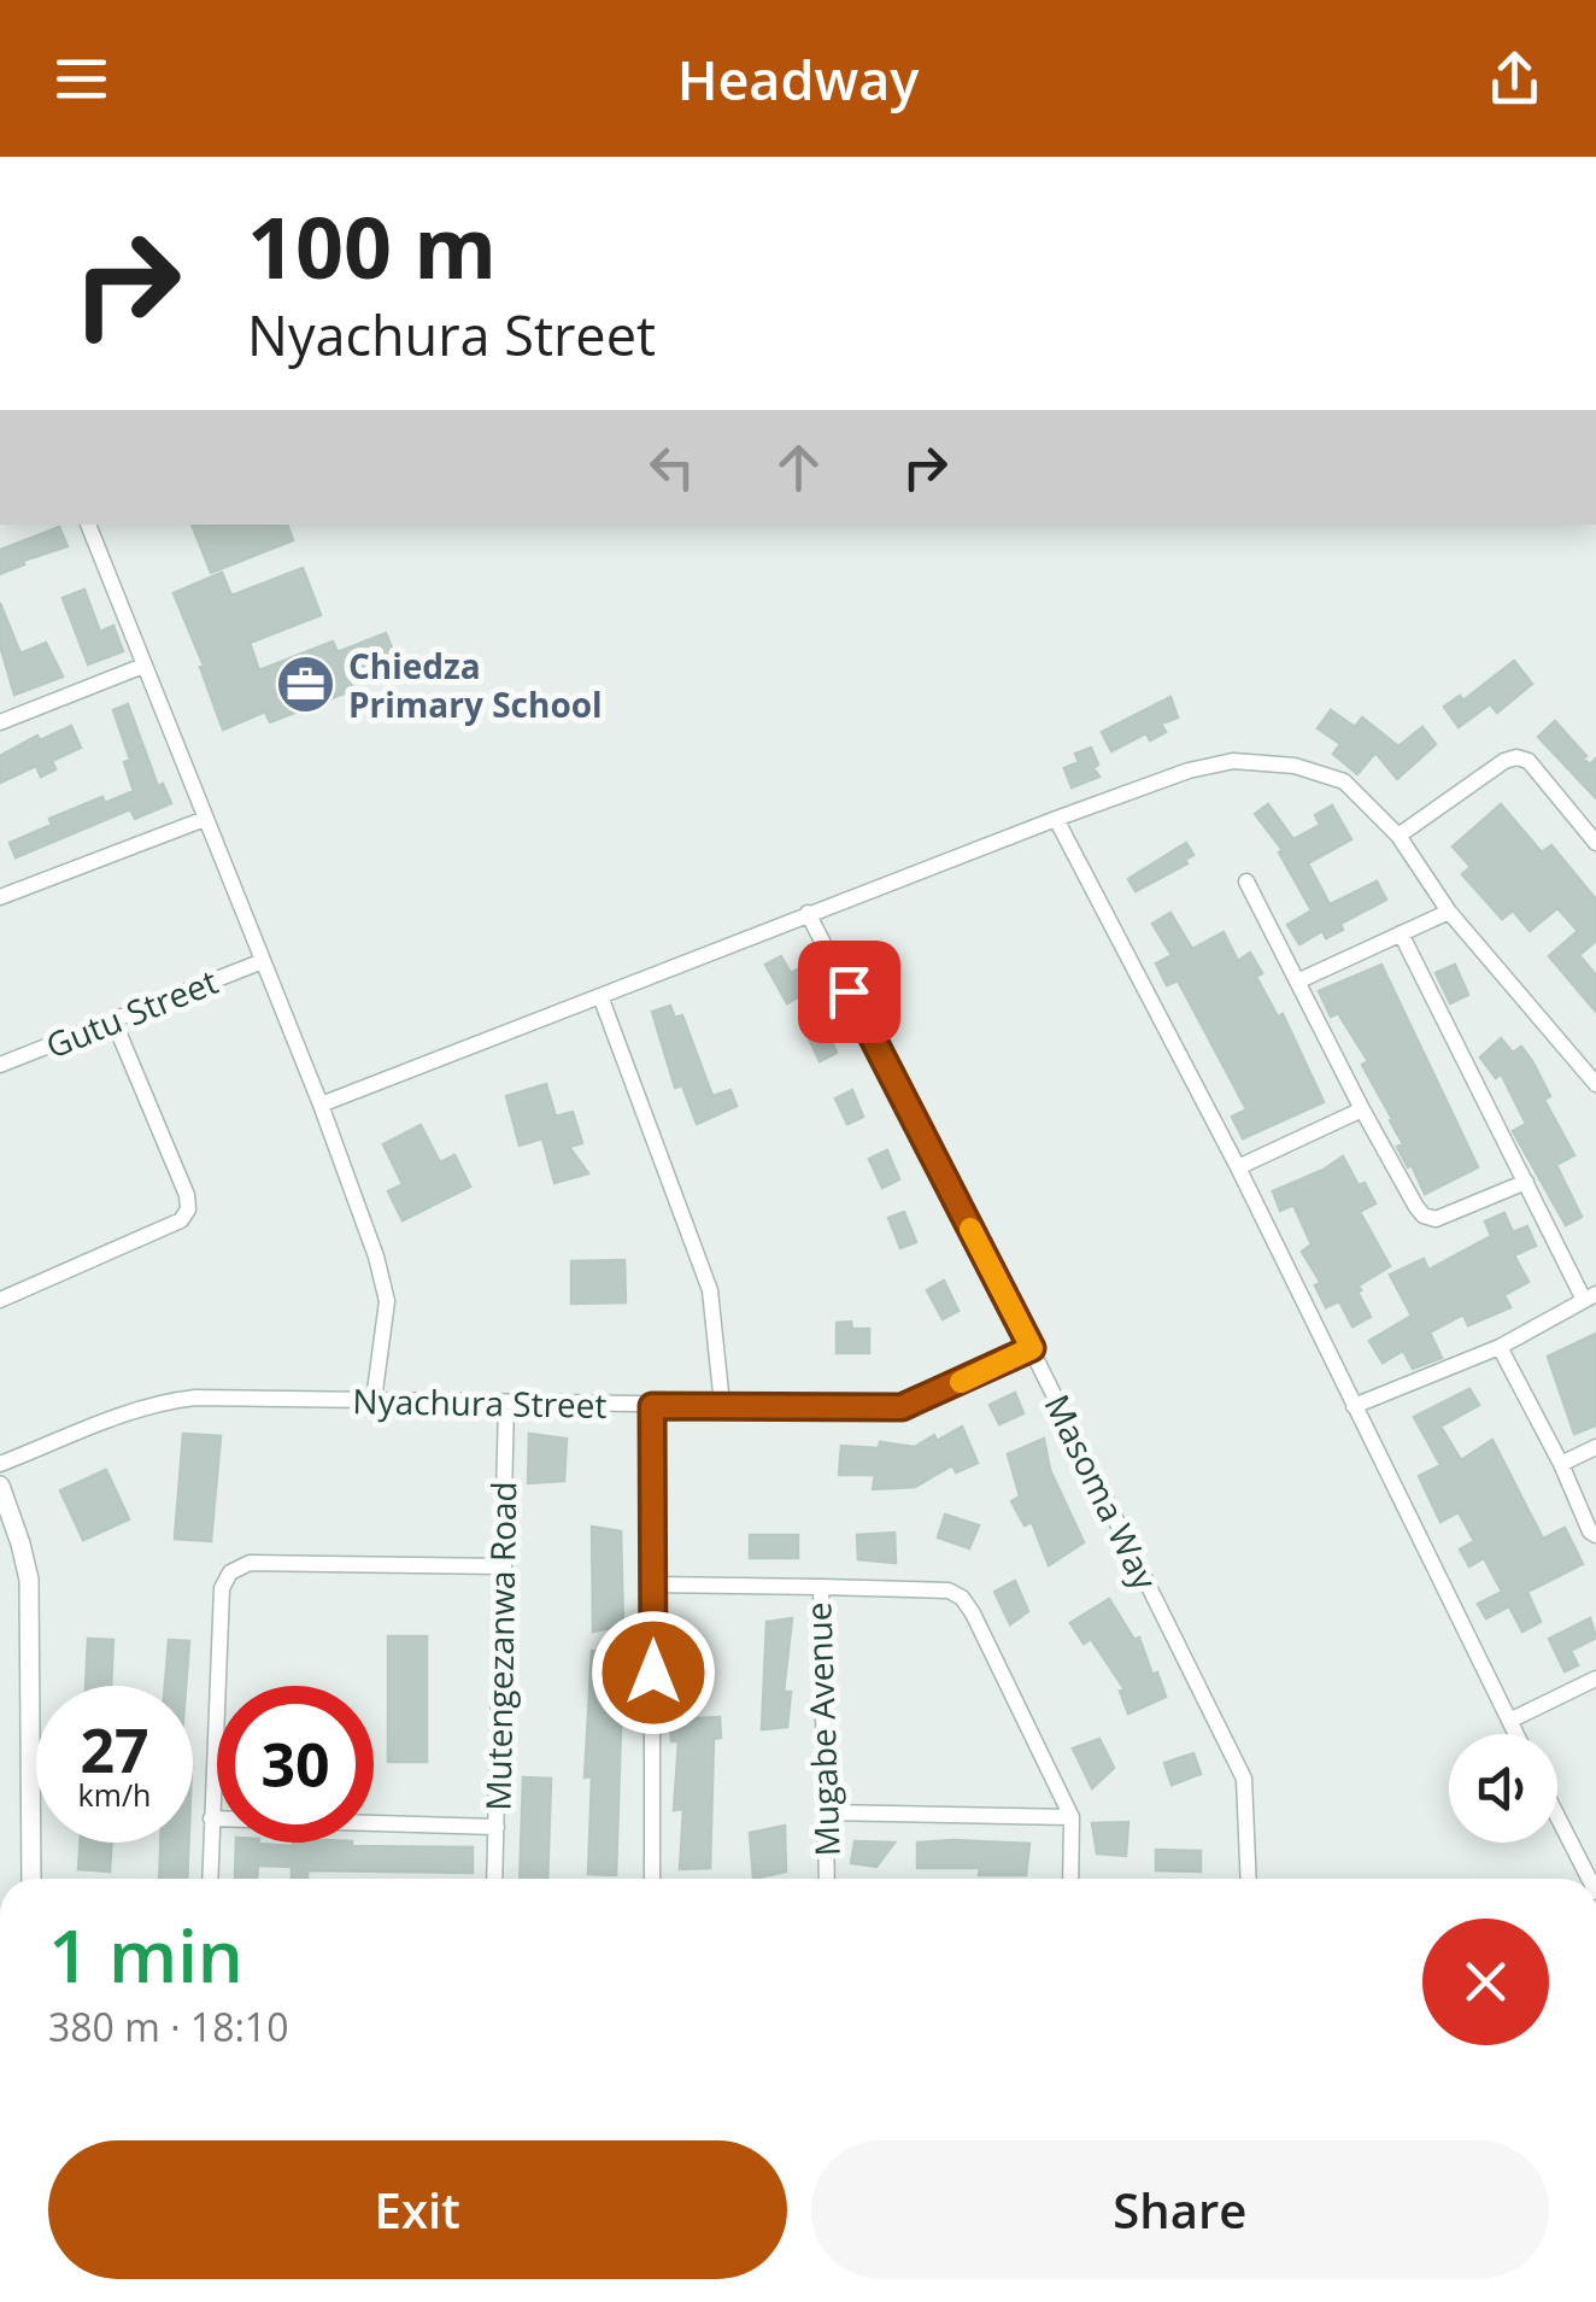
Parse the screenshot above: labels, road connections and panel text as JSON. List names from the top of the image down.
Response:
{
  "streets": {
    "street": [
      "Gutu Street",
      "Nyachura Street",
      "Masoma Way",
      "Mutengezanwa Road",
      "Mugabe Avenue"
    ]
  },
  "crossings": [
    ["Nyachura Street", "Masoma Way"],
    ["Nyachura Street", "Mutengezanwa Road"]
  ],
  "places": {
    "office": ["Chiedza Primary School"]
  },
  "page": {
    "header": "Headway",
    "turn": ["100 m", "Nyachura Street"],
    "speed": "27 km/h",
    "limit": "30",
    "heading": ["1 min", "380 m · 18:10"],
    "buttons": ["Exit", "Share"]
  }
}
